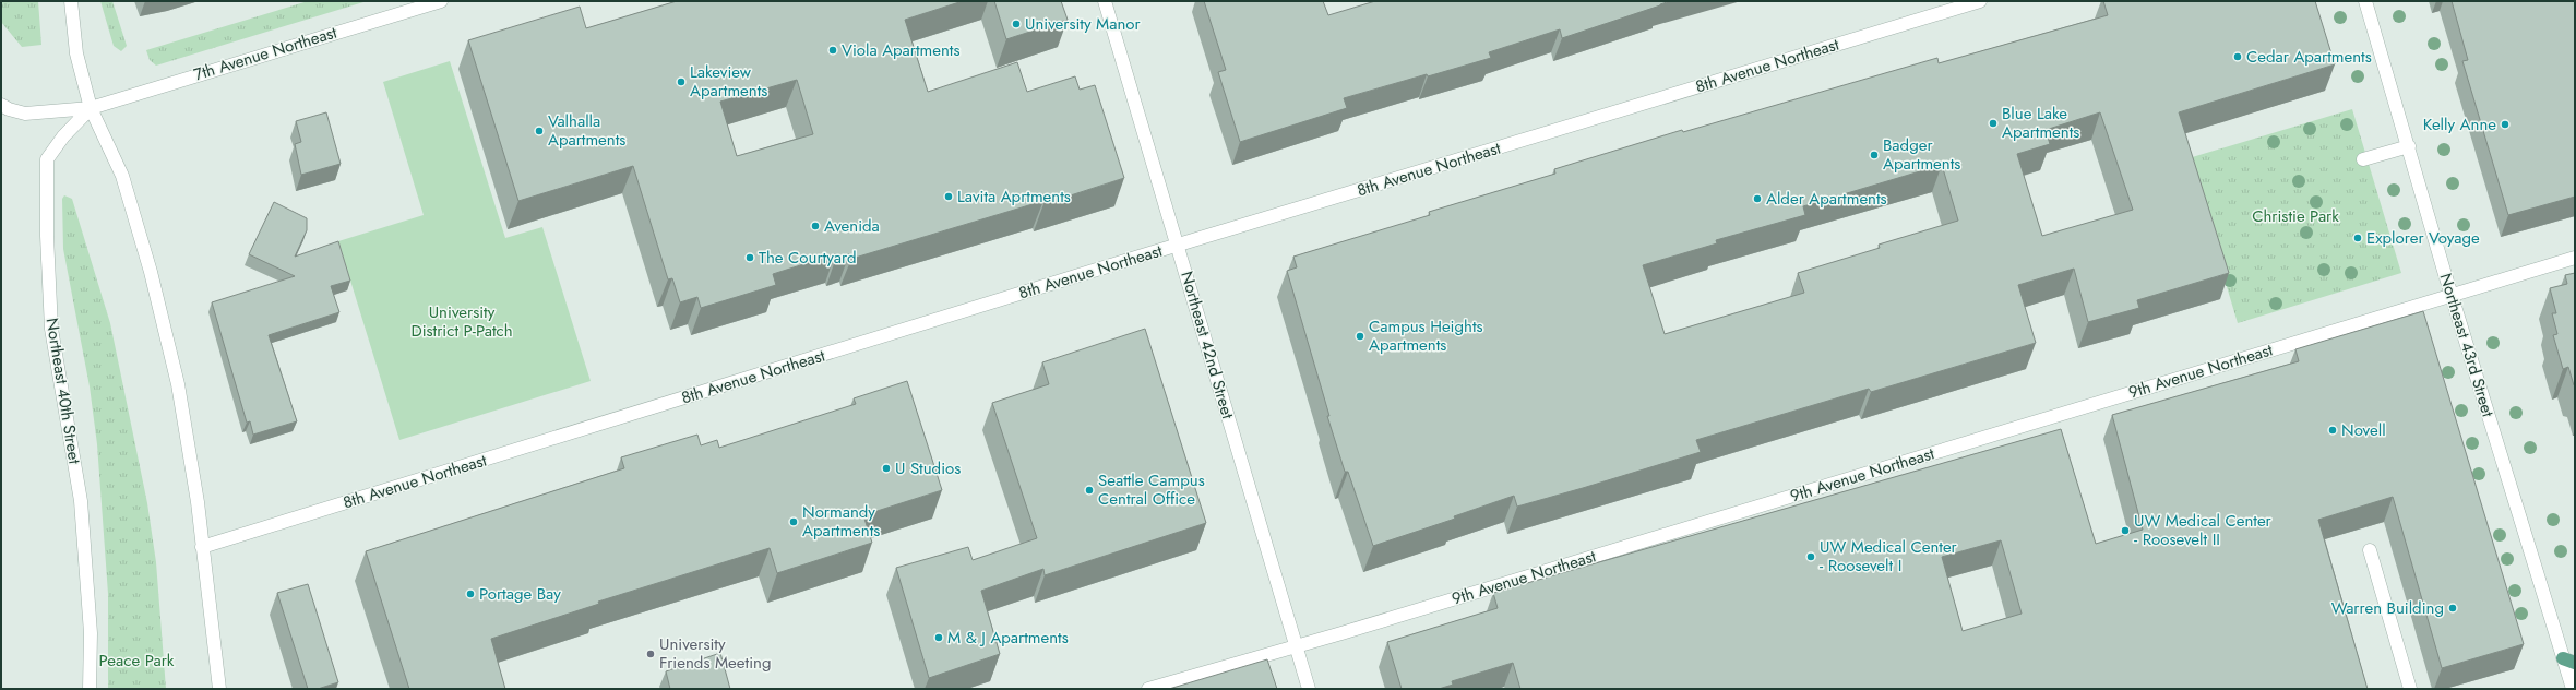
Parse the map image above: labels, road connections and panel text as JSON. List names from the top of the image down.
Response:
{
  "streets": {
    "street": [
      "7th Avenue Northeast",
      "8th Avenue Northeast",
      "Northeast 42nd Street",
      "Northeast 43rd Street",
      "9th Avenue Northeast",
      "Northeast 40th Street"
    ]
  },
  "crossings": [
    ["7th Avenue Northeast", "Northeast 40th Street"],
    ["8th Avenue Northeast", "Northeast 42nd Street"],
    ["Northeast 42nd Street", "9th Avenue Northeast"],
    ["Northeast 43rd Street", "9th Avenue Northeast"]
  ],
  "parks": ["Christie Park", "University District P-Patch", "Peace Park"],
  "places": [
    "University Manor",
    "Viola Apartments",
    "Cedar Apartments",
    "Lakeview Apartments",
    "Blue Lake Apartments",
    "Kelly Anne",
    "Valhalla Apartments",
    "Badger Apartments",
    "Lavita Aprtments",
    "Alder Apartments",
    "Avenida",
    "Explorer Voyage",
    "The Courtyard",
    "Campus Heights Apartments",
    "Novell",
    "U Studios",
    "Seattle Campus Central Office",
    "Normandy Apartments",
    "UW Medical Center - Roosevelt II",
    "UW Medical Center - Roosevelt I",
    "Portage Bay",
    "Warren Building",
    "M & J Apartments",
    "University Friends Meeting"
  ]
}
